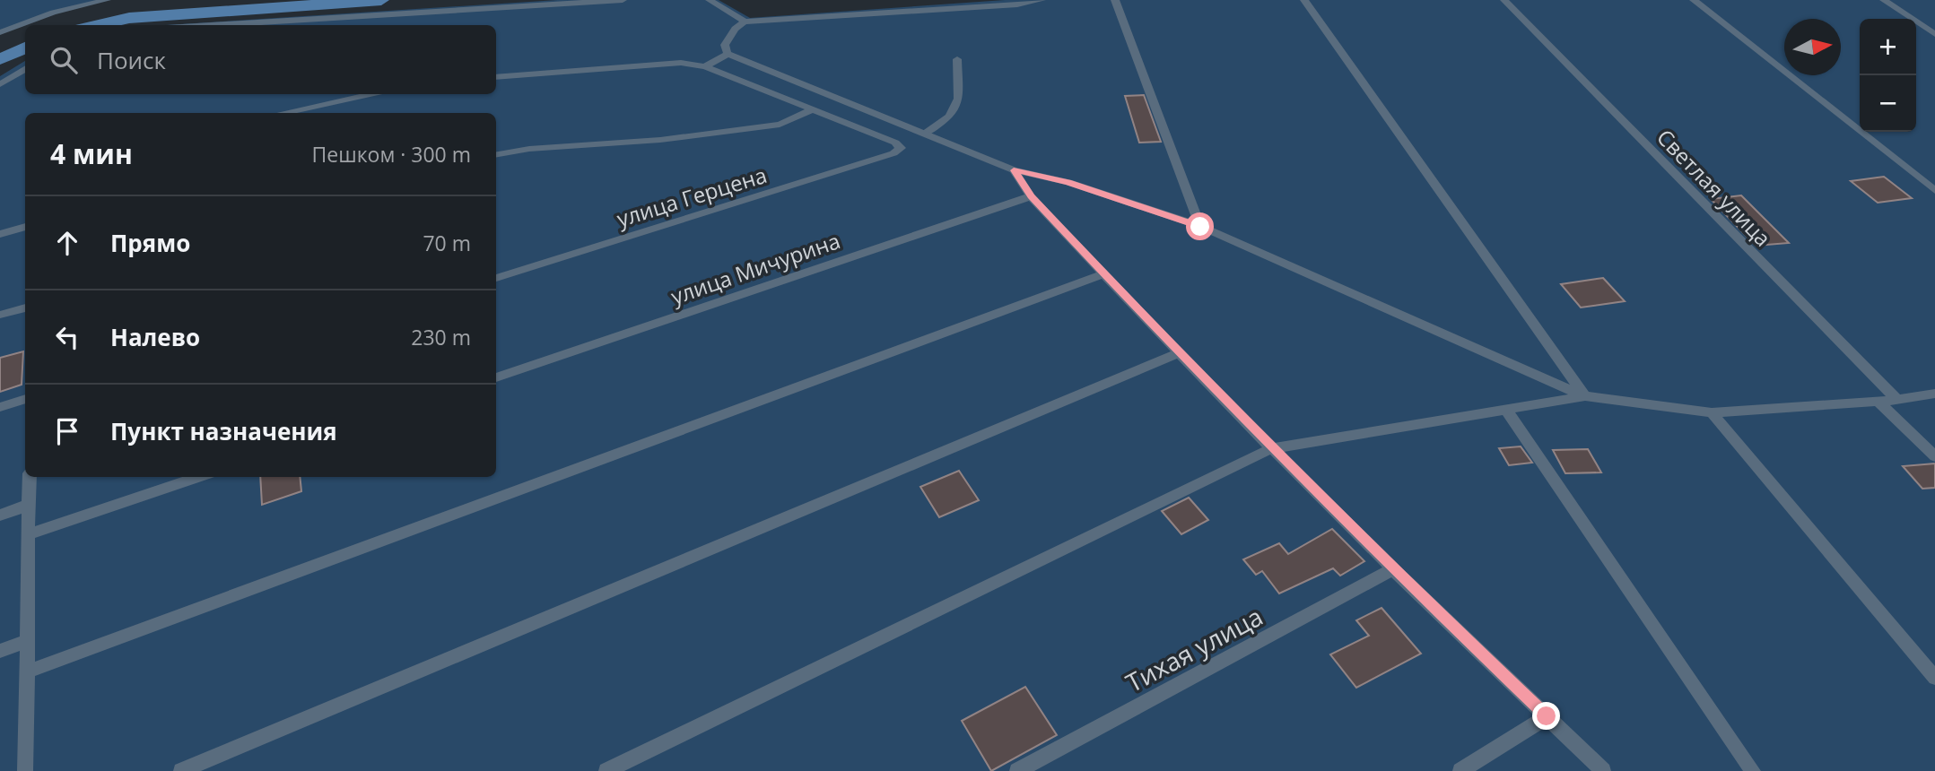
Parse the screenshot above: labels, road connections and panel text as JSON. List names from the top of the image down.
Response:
{
  "streets": {
    "street": [
      "Светлая улица",
      "улица Герцена",
      "улица Мичурина",
      "Тихая улица"
    ]
  },
  "north": "right",
  "page": {
    "map_buttons": ["+", "−"],
    "search": "Поиск",
    "heading": ["4 мин", "Пешком · 300 m"],
    "list": [
      ["Прямо", "70 m"],
      ["Налево", "230 m"],
      "Пункт назначения"
    ]
  }
}
